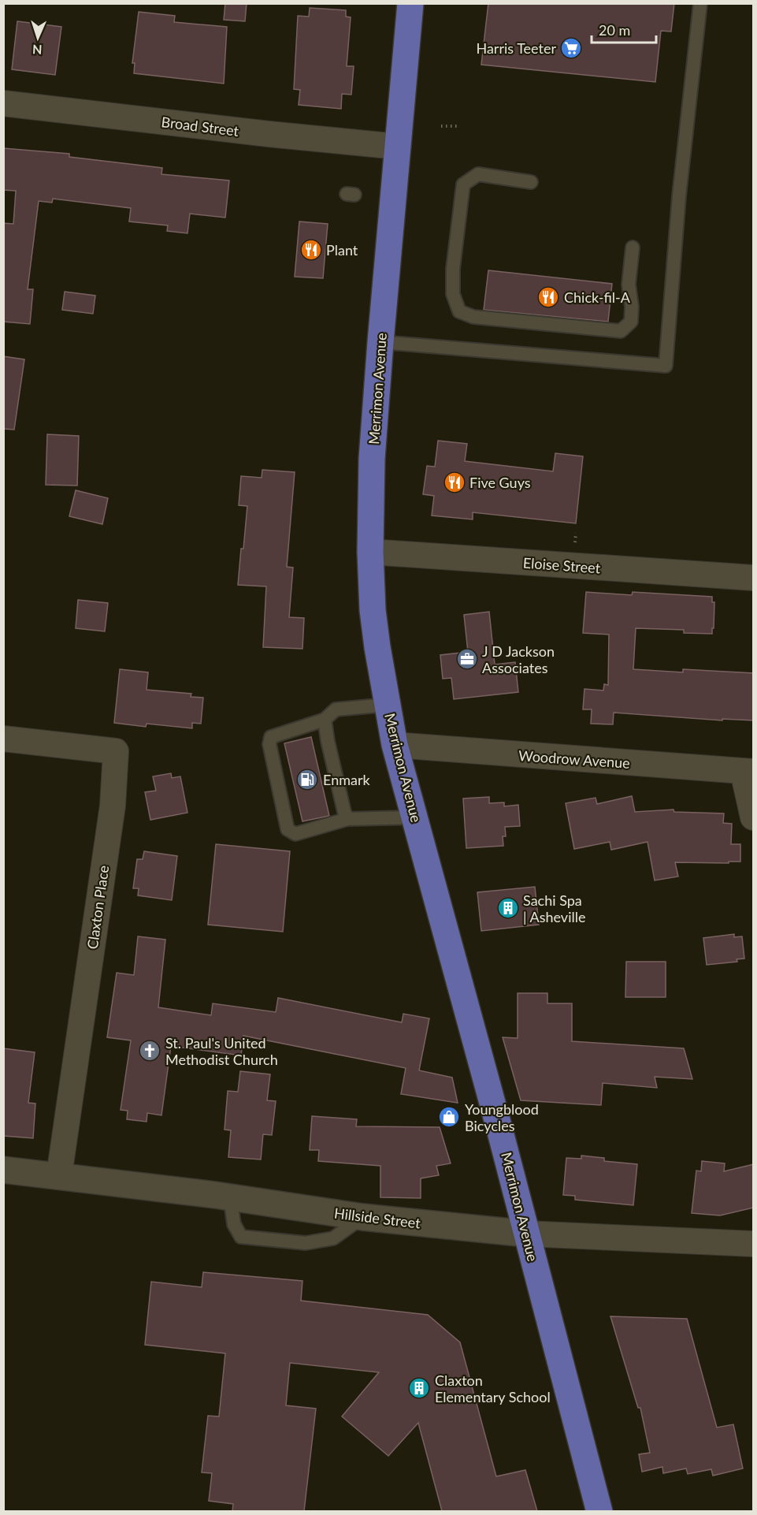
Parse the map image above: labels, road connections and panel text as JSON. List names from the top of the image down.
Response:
{
  "streets": {
    "main road": ["Merrimon Avenue"],
    "street": [
      "Broad Street",
      "Eloise Street",
      "Woodrow Avenue",
      "Claxton Place",
      "Hillside Street"
    ]
  },
  "crossings": [
    ["Broad Street", "Merrimon Avenue"],
    ["Merrimon Avenue", "Eloise Street"],
    ["Merrimon Avenue", "Woodrow Avenue"],
    ["Merrimon Avenue", "Hillside Street"],
    ["Claxton Place", "Hillside Street"]
  ],
  "places": {
    "supermarket": ["Harris Teeter"],
    "restaurant": ["Plant", "Chick-fil-A", "Five Guys"],
    "office": ["J D Jackson Associates"],
    "fuel station": ["Enmark"],
    "building": ["Sachi Spa | Asheville", "Claxton Elementary School"],
    "church": ["St. Paul's United Methodist Church"],
    "shop": ["Youngblood Bicycles"]
  },
  "scale_bar": "20 m",
  "north": "bottom"
}
